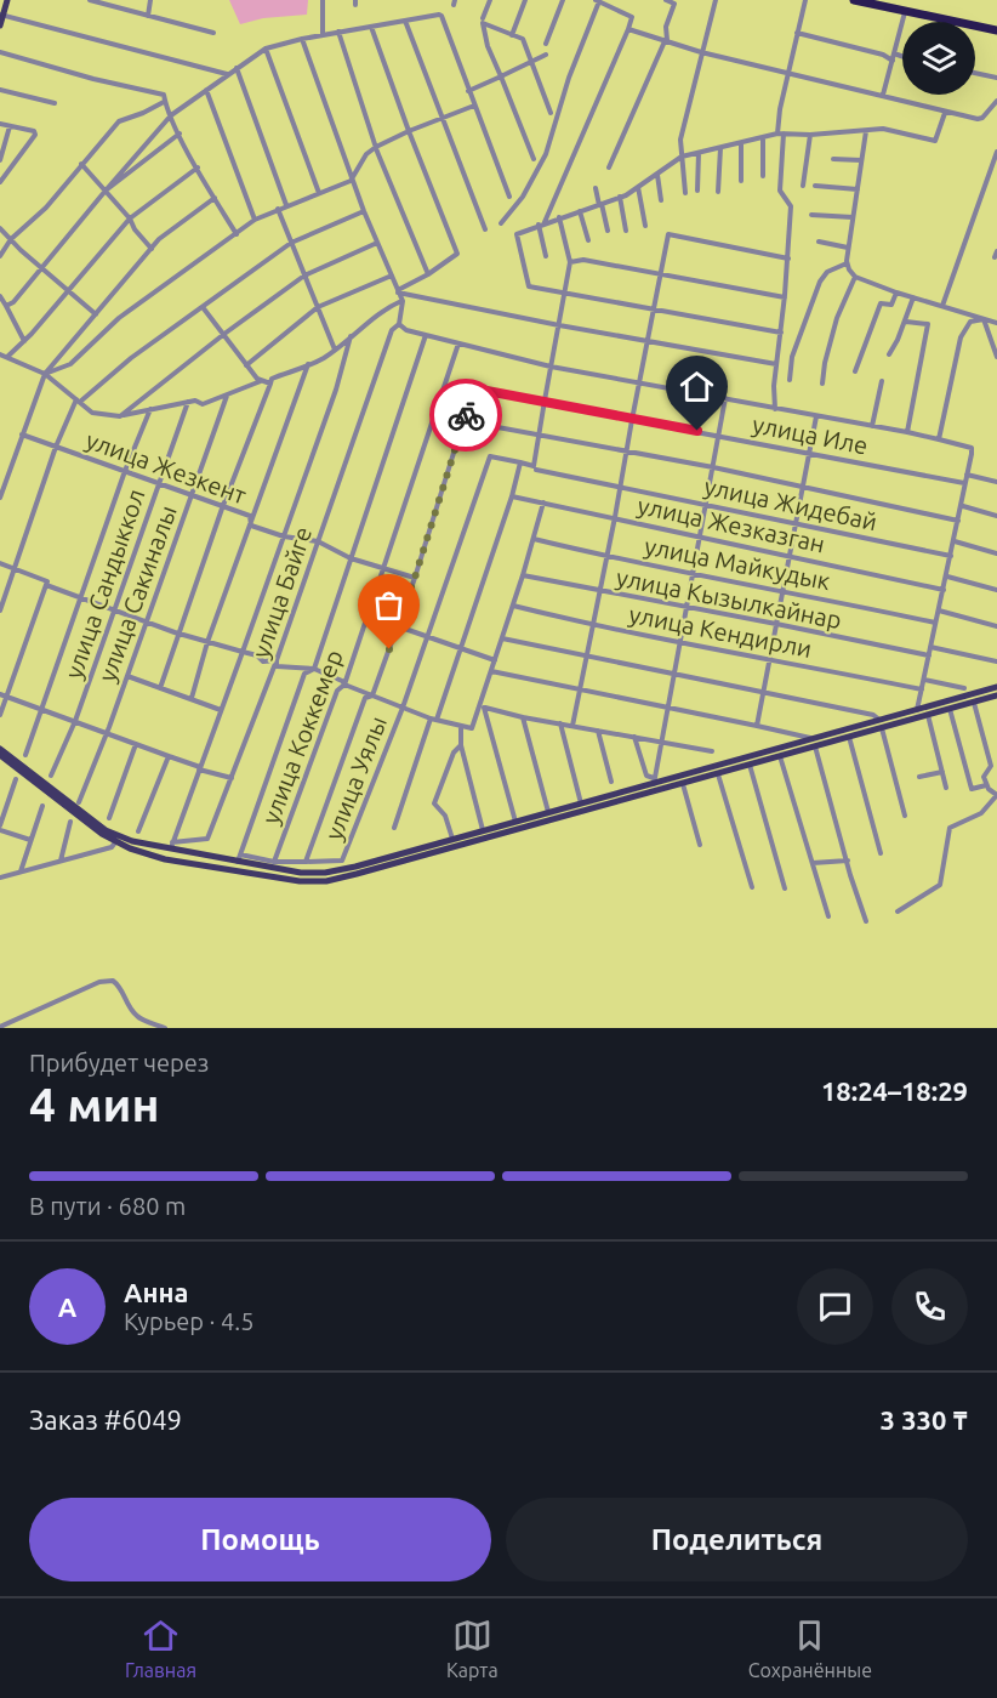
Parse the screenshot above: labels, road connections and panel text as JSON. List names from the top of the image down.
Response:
{
  "streets": {
    "street": [
      "улица Иле",
      "улица Жезкент",
      "улица Жидебай",
      "улица Жезказган",
      "улица Майкудык",
      "улица Сандыккол",
      "улица Байге",
      "улица Сакиналы",
      "улица Кызылкайнар",
      "улица Кендирли",
      "улица Коккемер",
      "улица Уялы"
    ]
  },
  "crossings": [
    ["улица Иле", "улица Кендирли"],
    ["улица Жезкент", "улица Сандыккол"],
    ["улица Жезкент", "улица Байге"],
    ["улица Жезкент", "улица Сакиналы"],
    ["улица Жезкент", "улица Коккемер"],
    ["улица Жидебай", "улица Кендирли"],
    ["улица Жезказган", "улица Кендирли"],
    ["улица Майкудык", "улица Кендирли"],
    ["улица Кызылкайнар", "улица Кендирли"]
  ],
  "page": {
    "heading": ["4 мин", "Прибудет через", "18:24–18:29"],
    "panel": [
      "Анна",
      "Курьер · 4.5",
      "Заказ #6049",
      "3 330 ₸"
    ],
    "bar": "В пути · 680 m",
    "round": "А",
    "buttons": ["Помощь", "Поделиться"],
    "tabs": ["Главная", "Карта", "Сохранённые"]
  }
}
